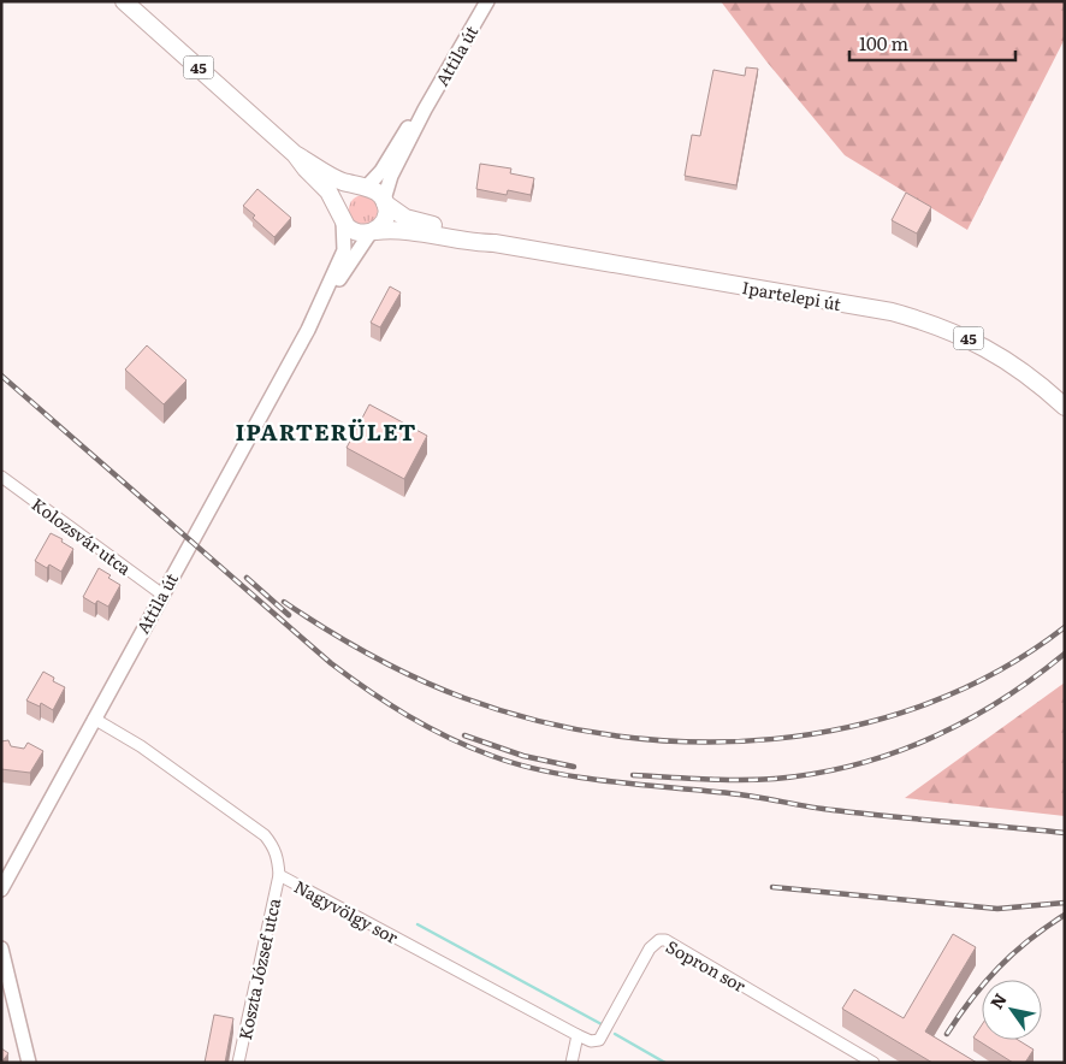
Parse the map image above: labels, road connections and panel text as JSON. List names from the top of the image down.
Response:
{
  "streets": {
    "main road": ["Attila út", "45", "Ipartelepi út"],
    "street": [
      "Kolozsvár utca",
      "Nagyvölgy sor",
      "Sopron sor",
      "Koszta József utca"
    ]
  },
  "crossings": [
    ["Attila út", "45"],
    ["Attila út", "Kolozsvár utca"],
    ["Attila út", "Nagyvölgy sor"],
    ["45", "Ipartelepi út"],
    ["Nagyvölgy sor", "Sopron sor"],
    ["Nagyvölgy sor", "Koszta József utca"]
  ],
  "districts": ["IPARTERÜLET"],
  "scale_bar": "100 m",
  "north": "top left"
}
